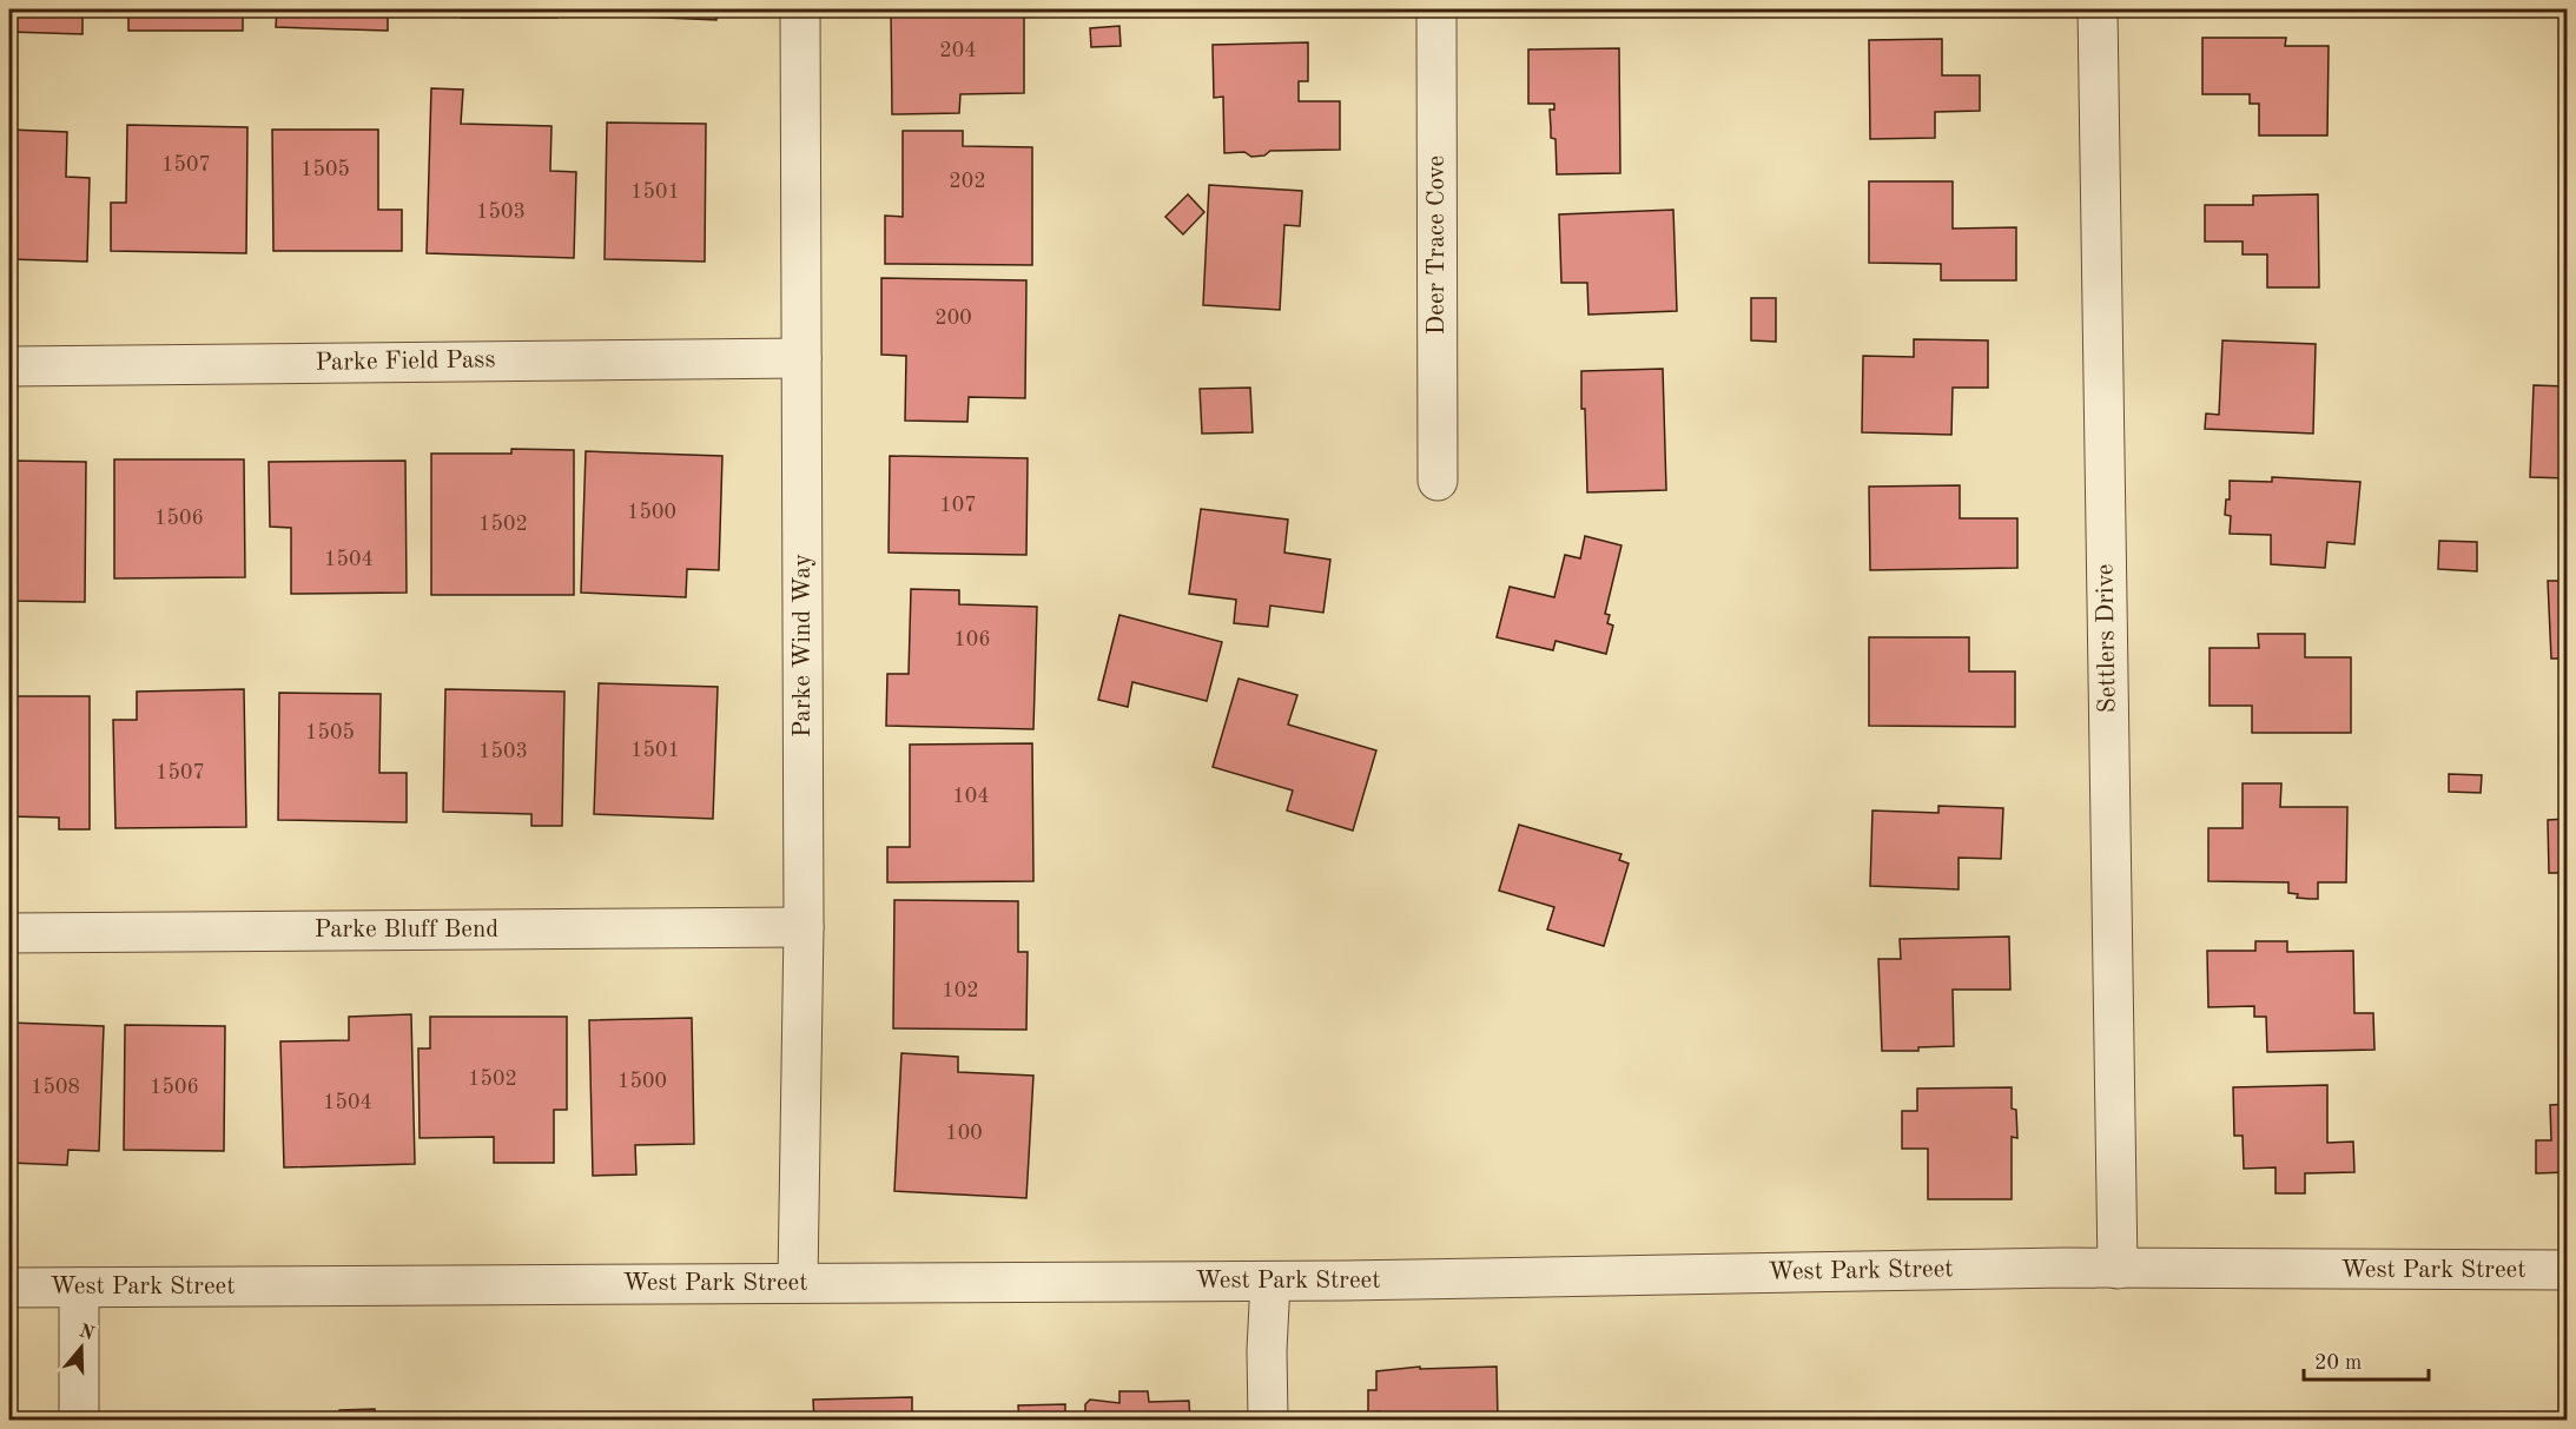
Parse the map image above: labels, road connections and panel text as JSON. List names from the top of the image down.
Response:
{
  "streets": {
    "street": [
      "Deer Trace Cove",
      "Parke Field Pass",
      "Settlers Drive",
      "Parke Wind Way",
      "Parke Bluff Bend",
      "West Park Street"
    ]
  },
  "crossings": [
    ["Parke Field Pass", "Parke Wind Way"],
    ["Settlers Drive", "West Park Street"],
    ["Parke Wind Way", "Parke Bluff Bend"],
    ["Parke Wind Way", "West Park Street"]
  ],
  "house_numbers": [
    "204",
    "1507",
    "1505",
    "202",
    "1501",
    "1503",
    "200",
    "107",
    "1500",
    "1506",
    "1502",
    "1504",
    "106",
    "1505",
    "1501",
    "1503",
    "1507",
    "104",
    "102",
    "1502",
    "1500",
    "1508",
    "1506",
    "1504",
    "100"
  ],
  "scale_bar": "20 m",
  "north": "top"
}
